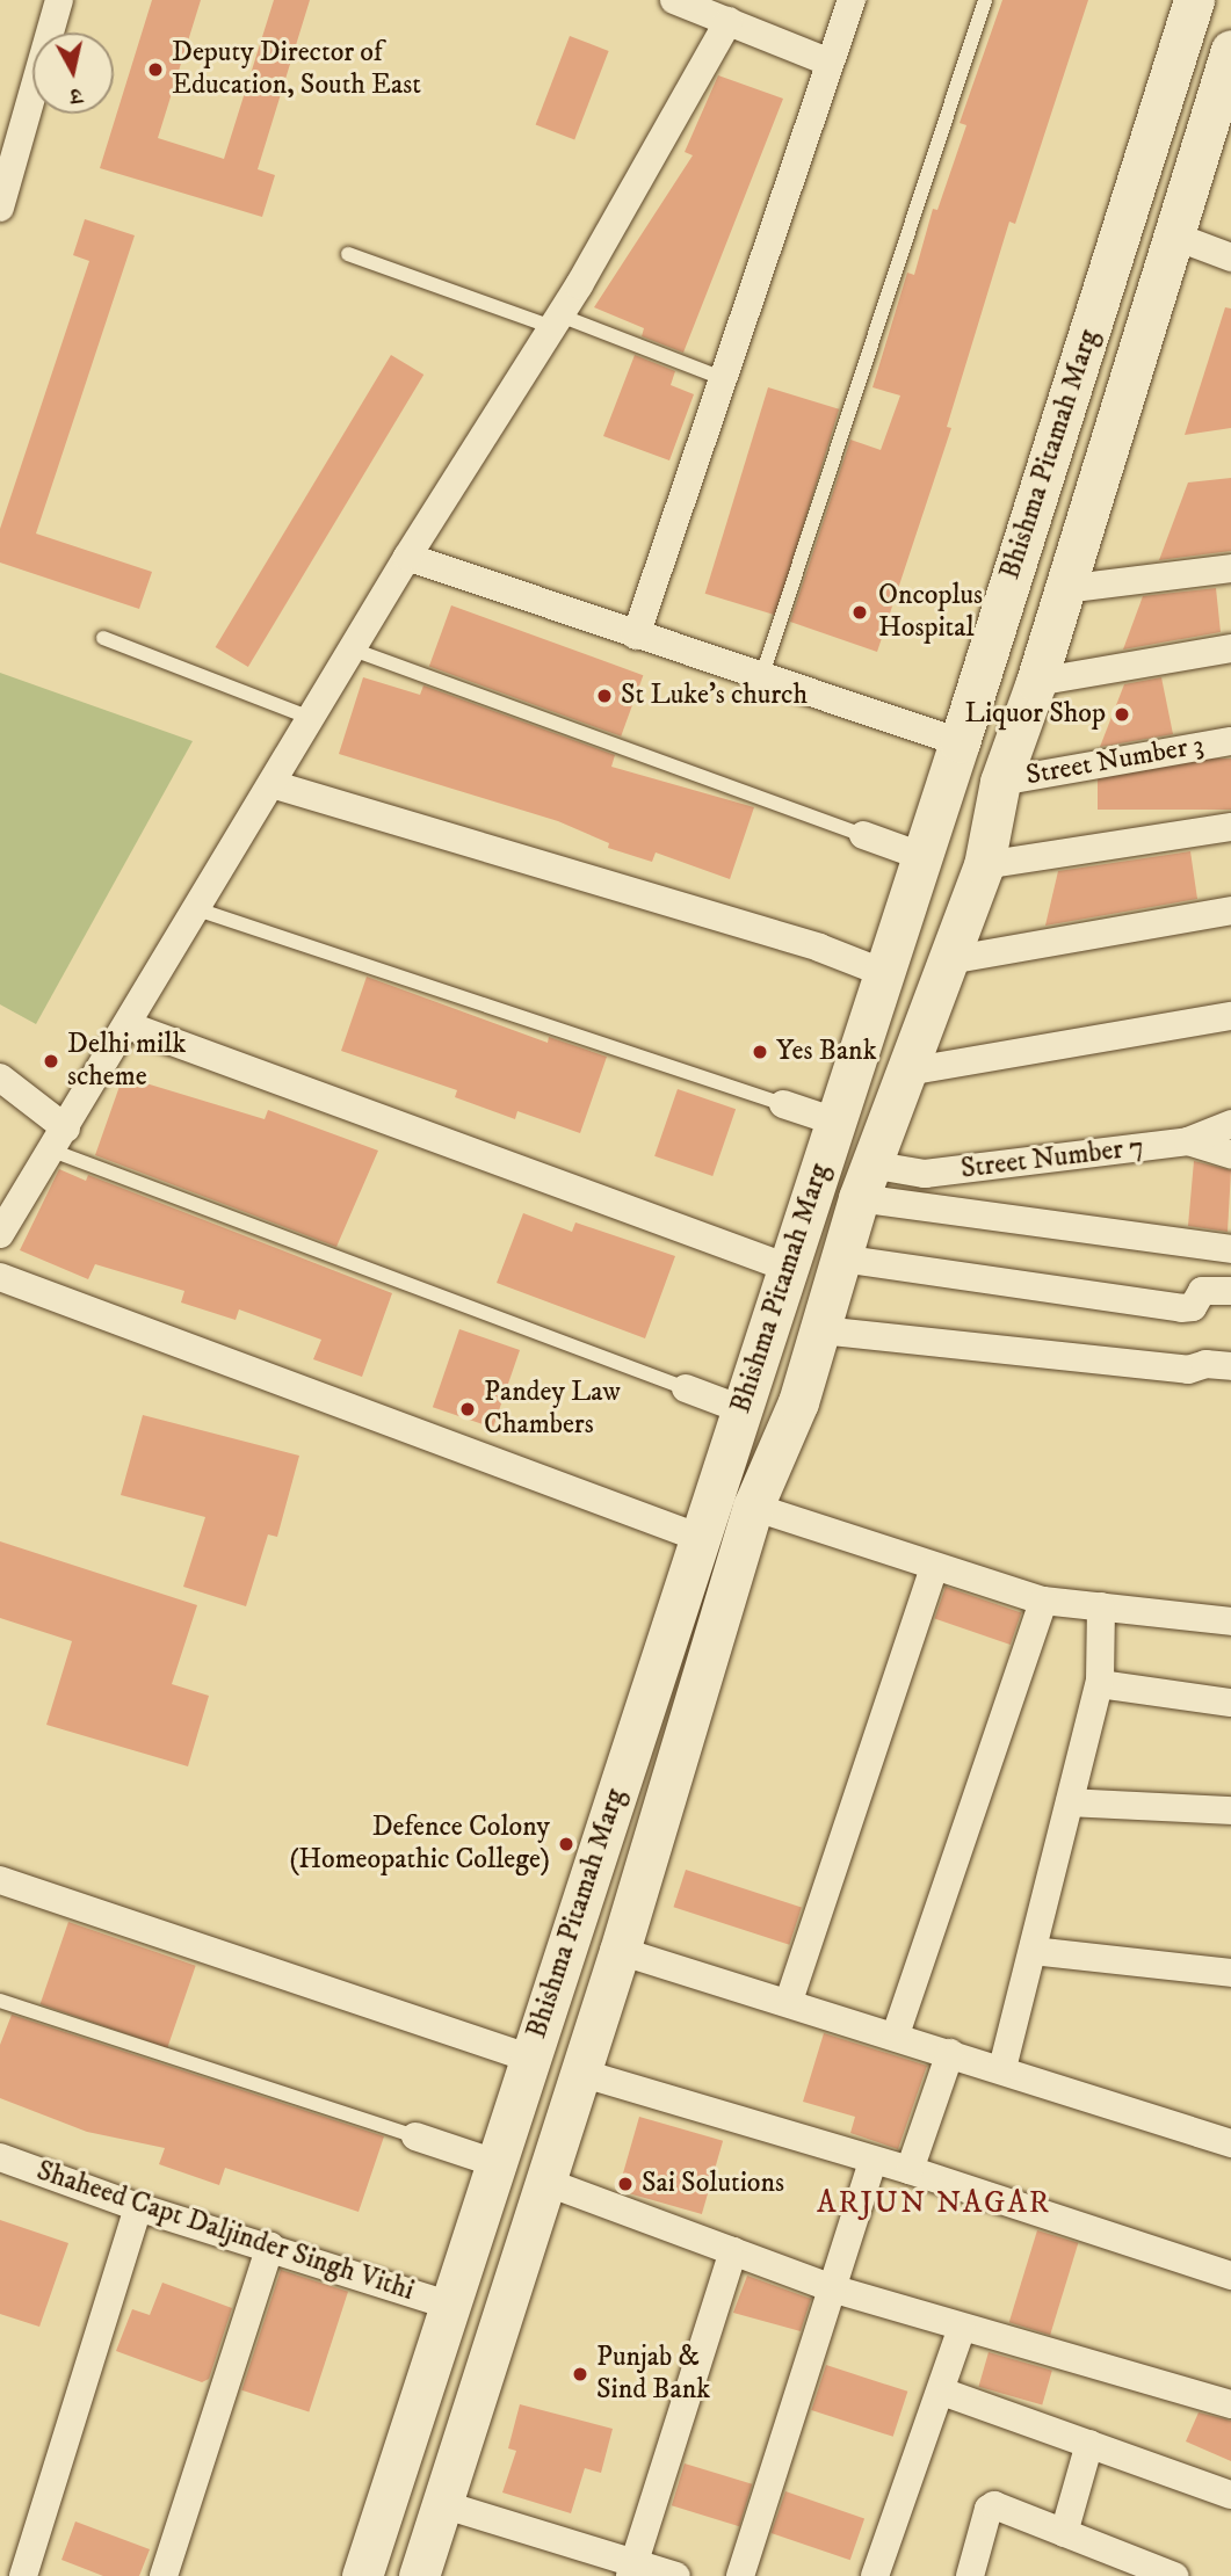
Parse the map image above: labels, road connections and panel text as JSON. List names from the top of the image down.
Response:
{
  "streets": {
    "main road": ["Bhishma Pitamah Marg"],
    "street": ["Street Number 3", "Street Number 7", "Shaheed Capt Daljinder Singh Vithi"]
  },
  "crossings": [
    ["Bhishma Pitamah Marg", "Street Number 3"],
    ["Bhishma Pitamah Marg", "Street Number 7"],
    ["Bhishma Pitamah Marg", "Shaheed Capt Daljinder Singh Vithi"]
  ],
  "districts": ["ARJUN NAGAR"],
  "places": [
    "Deputy Director of Education, South East",
    "Oncoplus Hospital",
    "St Luke's church",
    "Liquor Shop",
    "Yes Bank",
    "Delhi milk scheme",
    "Pandey Law Chambers",
    "Defence Colony (Homeopathic College)",
    "Sai Solutions",
    "Punjab & Sind Bank"
  ],
  "north": "bottom"
}
